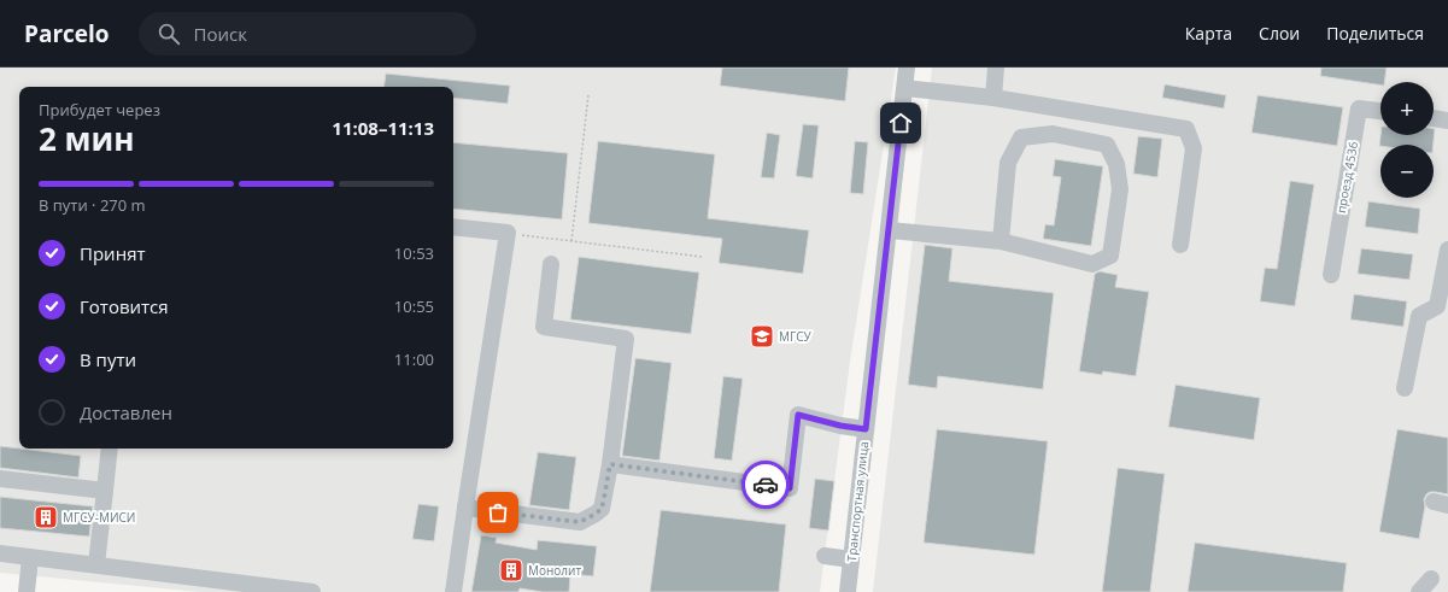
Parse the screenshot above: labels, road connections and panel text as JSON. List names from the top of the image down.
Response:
{
  "streets": {
    "street": ["проезд 4536", "Транспортная улица"]
  },
  "places": {
    "school or university": ["МГСУ"],
    "building": ["МГСУ-МИСИ", "Монолит"]
  },
  "page": {
    "header": "Parcelo",
    "search": "Поиск",
    "nav": ["Карта", "Слои", "Поделиться"],
    "map_buttons": ["+", "−"],
    "heading": ["2 мин", "Прибудет через", "11:08–11:13"],
    "bar": "В пути · 270 m",
    "list": [
      ["Принят", "10:53"],
      ["Готовится", "10:55"],
      ["В пути", "11:00"],
      "Доставлен"
    ]
  }
}
